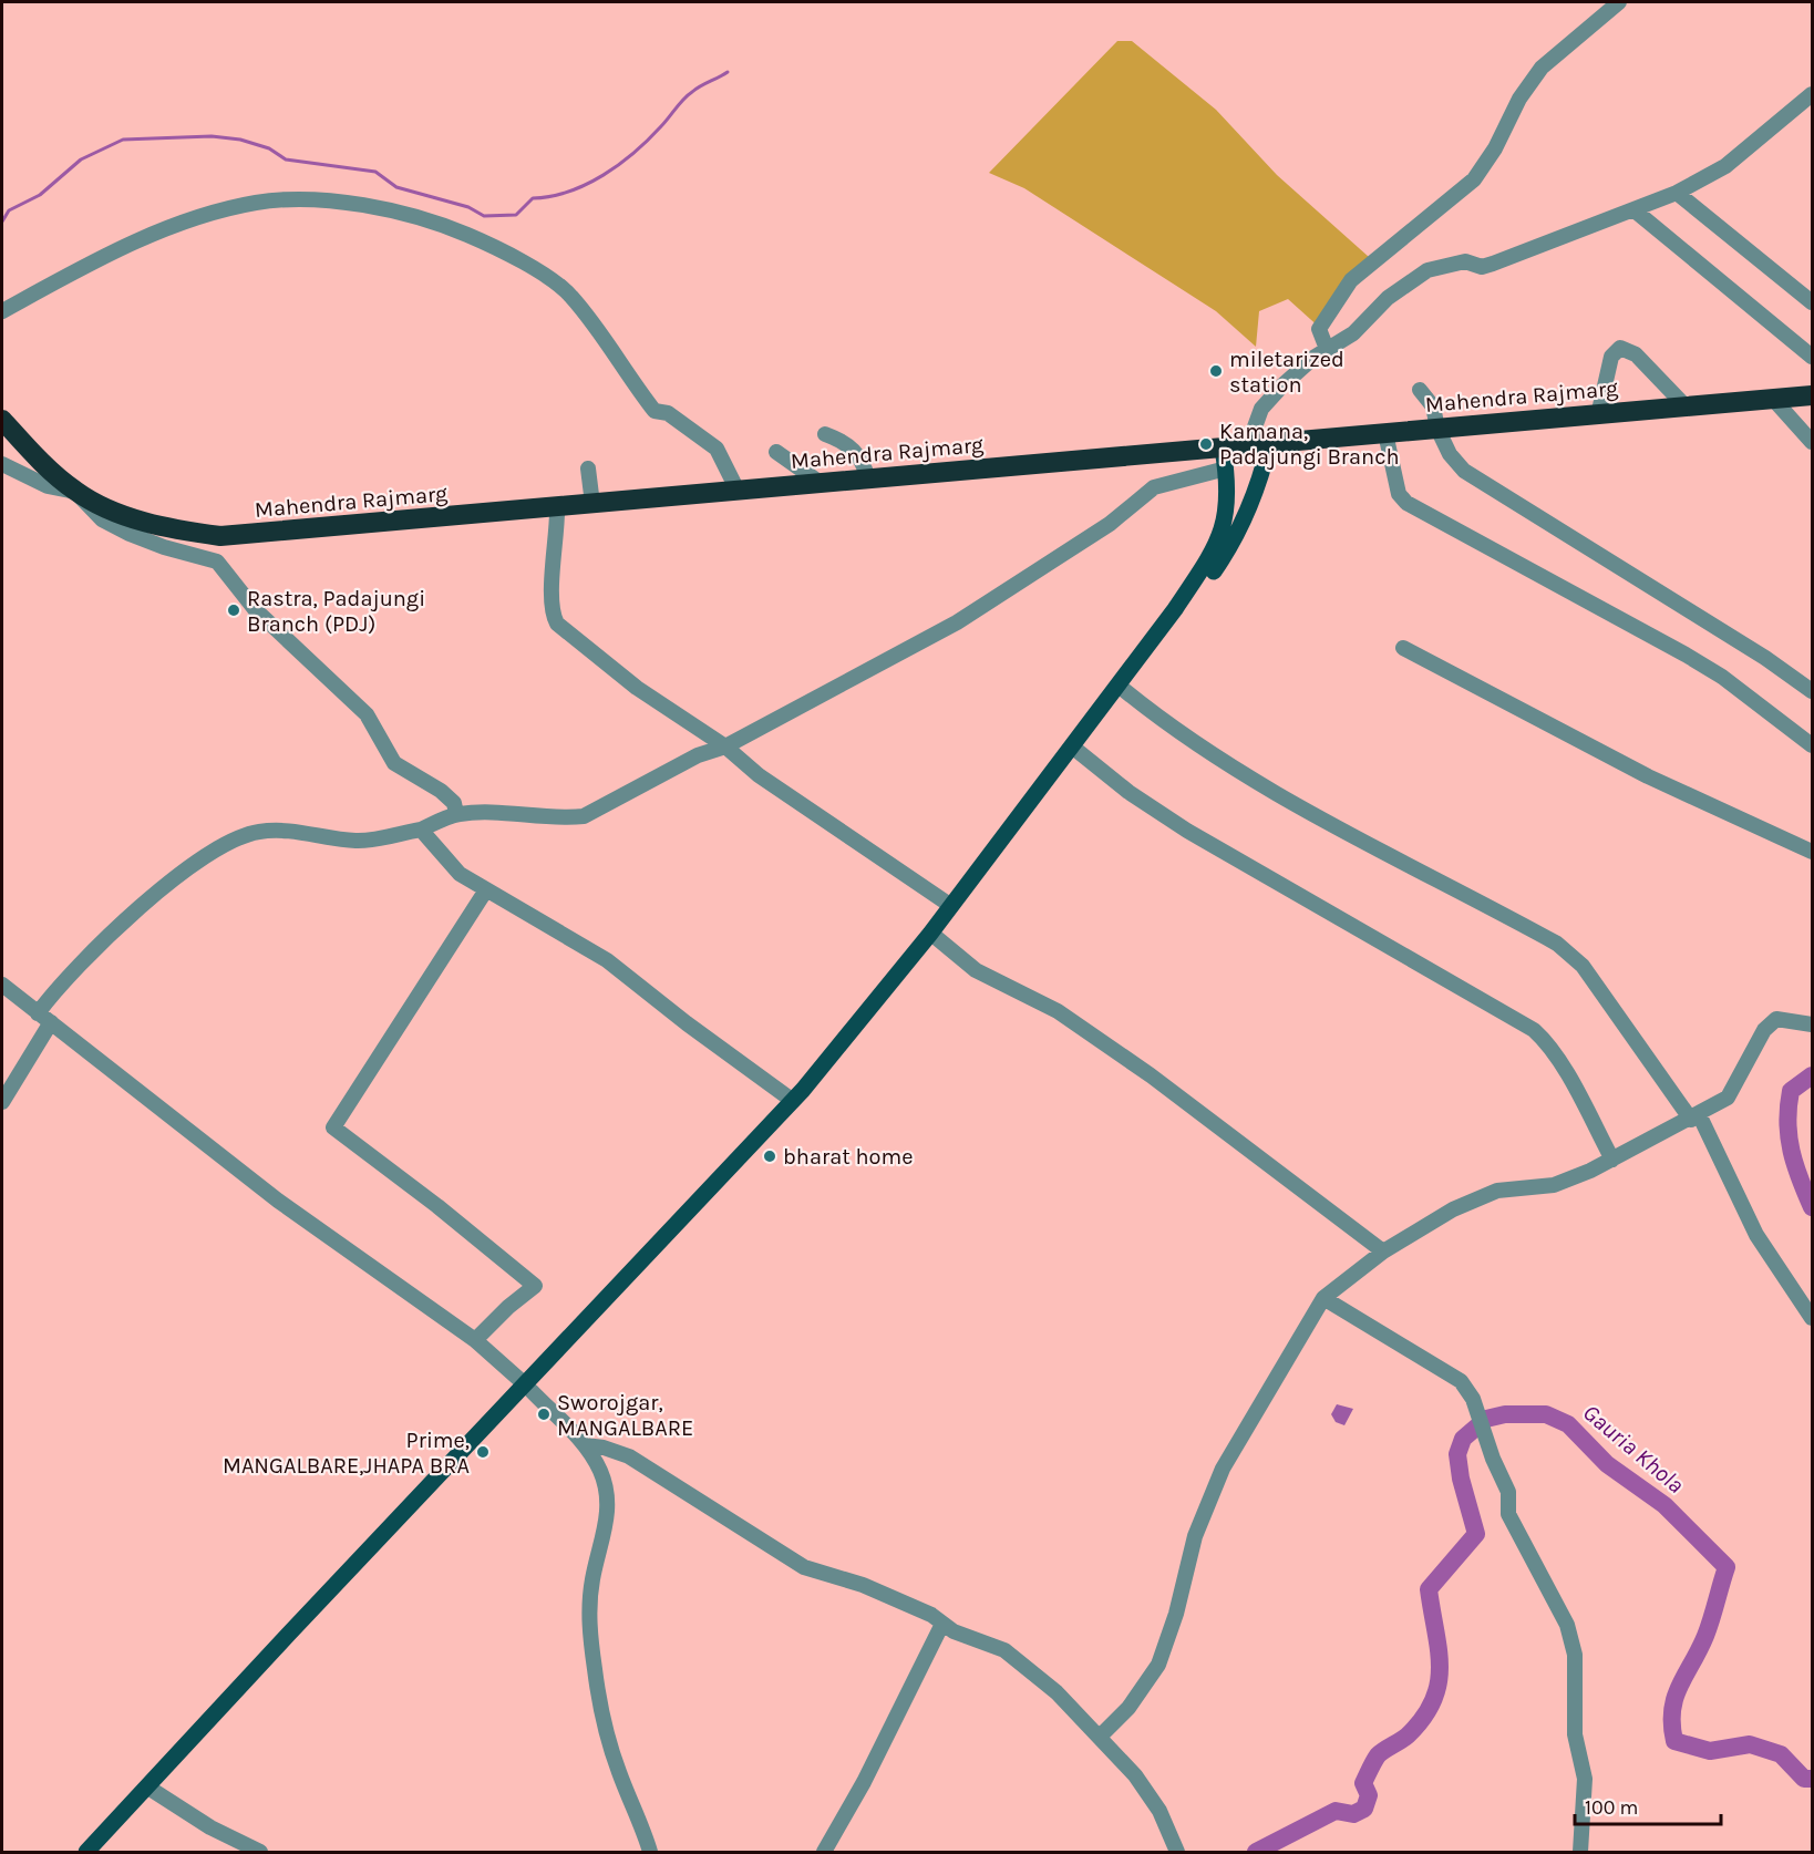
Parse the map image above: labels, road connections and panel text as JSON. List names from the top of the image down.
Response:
{
  "streets": {
    "highway": ["Mahendra Rajmarg"]
  },
  "water": ["Gauria Khola"],
  "places": [
    "miletarized station",
    "Kamana, Padajungi Branch",
    "Rastra, Padajungi Branch (PDJ)",
    "bharat home",
    "Sworojgar, MANGALBARE",
    "Prime, MANGALBARE,JHAPA BRA"
  ],
  "scale_bar": "100 m"
}
